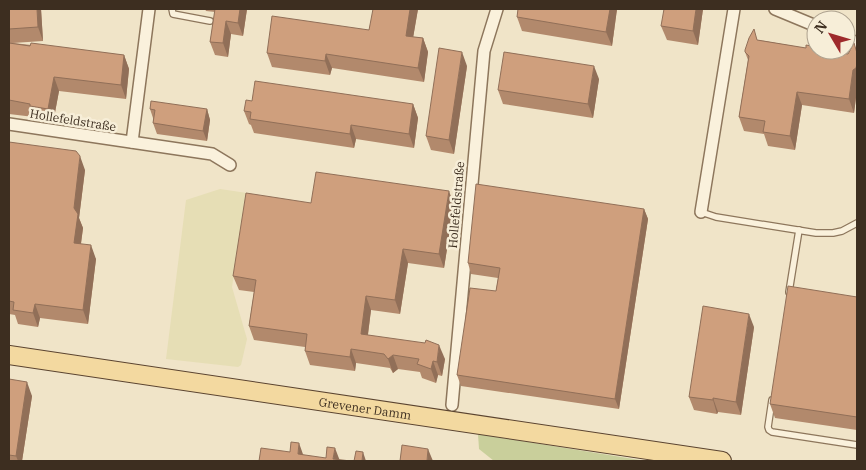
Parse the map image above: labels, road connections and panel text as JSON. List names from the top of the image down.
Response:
{
  "streets": {
    "main road": ["Grevener Damm"],
    "street": ["Hollefeldstraße"]
  },
  "north": "top left"
}
